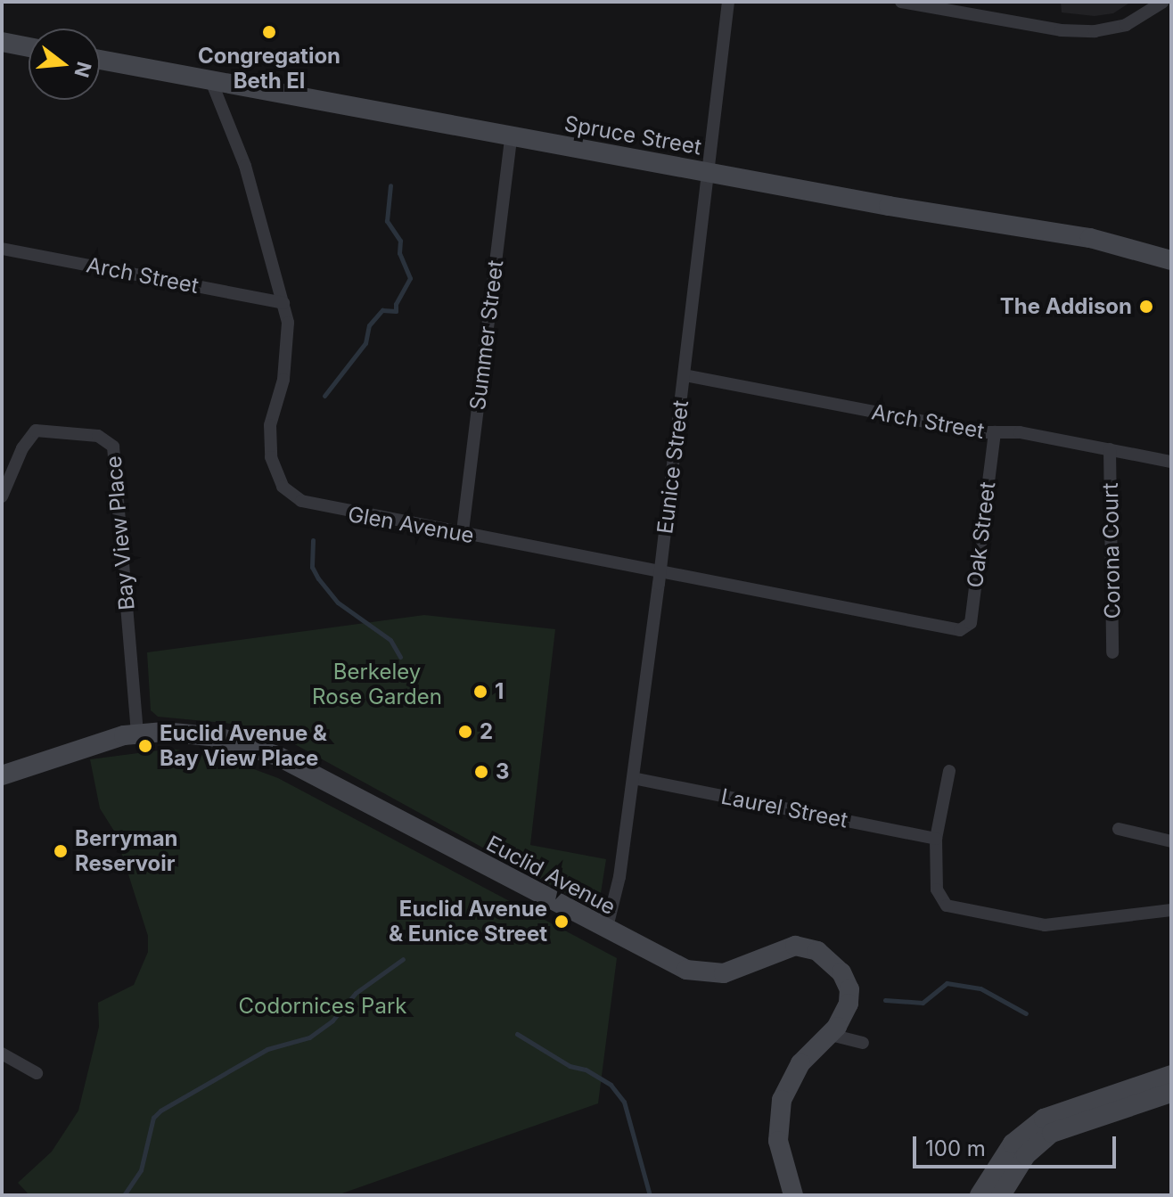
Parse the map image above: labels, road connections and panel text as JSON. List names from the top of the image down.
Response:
{
  "streets": {
    "street": [
      "Spruce Street",
      "Arch Street",
      "Summer Street",
      "Eunice Street",
      "Glen Avenue",
      "Bay View Place",
      "Oak Street",
      "Corona Court",
      "Laurel Street",
      "Euclid Avenue"
    ]
  },
  "crossings": [
    ["Spruce Street", "Summer Street"],
    ["Spruce Street", "Eunice Street"],
    ["Spruce Street", "Glen Avenue"],
    ["Arch Street", "Eunice Street"],
    ["Arch Street", "Glen Avenue"],
    ["Arch Street", "Oak Street"],
    ["Arch Street", "Corona Court"],
    ["Summer Street", "Glen Avenue"],
    ["Eunice Street", "Glen Avenue"],
    ["Eunice Street", "Laurel Street"],
    ["Eunice Street", "Euclid Avenue"],
    ["Glen Avenue", "Oak Street"],
    ["Bay View Place", "Euclid Avenue"]
  ],
  "parks": ["Berkeley Rose Garden", "Codornices Park"],
  "places": [
    "Congregation Beth El",
    "The Addison",
    "1",
    "2",
    "Euclid Avenue & Bay View Place",
    "3",
    "Berryman Reservoir",
    "Euclid Avenue & Eunice Street"
  ],
  "scale_bar": "100 m",
  "north": "right"
}
